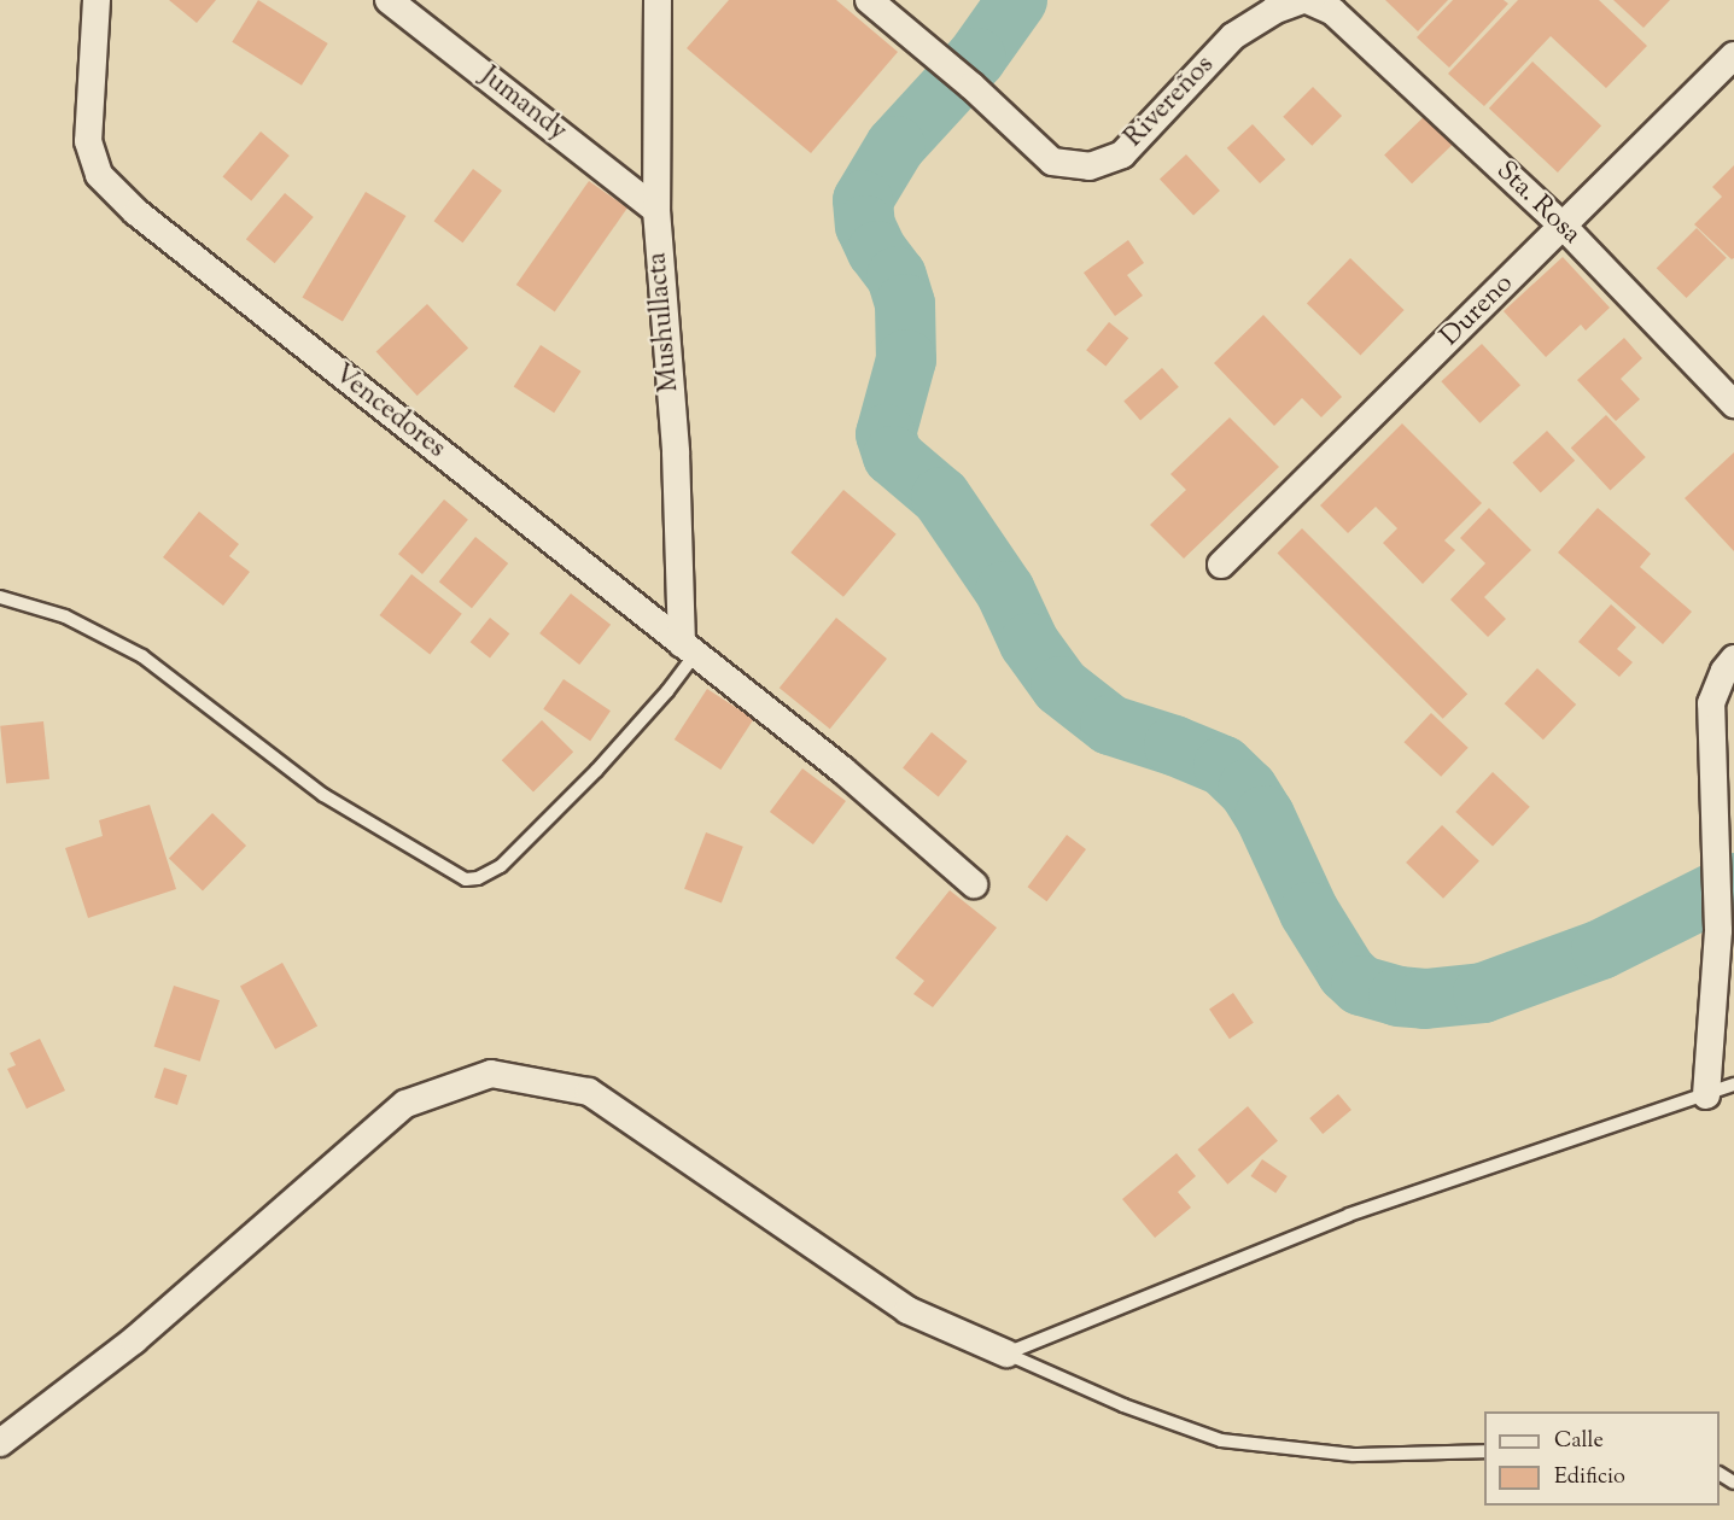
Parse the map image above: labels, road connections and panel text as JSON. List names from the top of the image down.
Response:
{
  "streets": {
    "street": [
      "Rivereños",
      "Jumandy",
      "Sta. Rosa",
      "Dureno",
      "Mushullacta",
      "Vencedores"
    ]
  },
  "crossings": [
    ["Rivereños", "Sta. Rosa"],
    ["Jumandy", "Mushullacta"],
    ["Sta. Rosa", "Dureno"],
    ["Mushullacta", "Vencedores"]
  ],
  "legend": ["Calle", "Edificio"]
}
